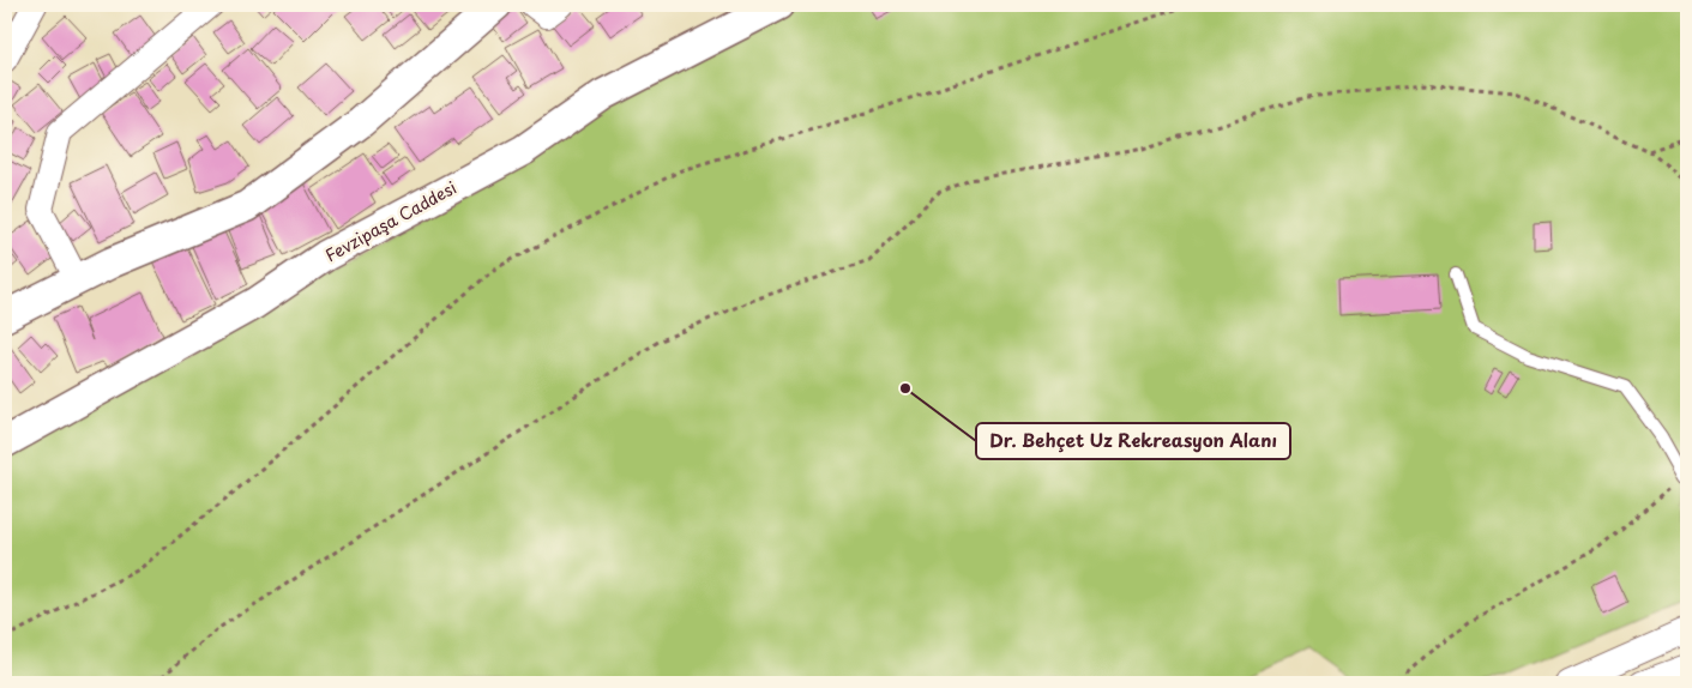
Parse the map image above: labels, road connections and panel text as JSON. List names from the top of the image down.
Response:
{
  "streets": {
    "street": ["Fevzipaşa Caddesi"]
  },
  "places": ["Dr. Behçet Uz Rekreasyon Alanı"]
}
